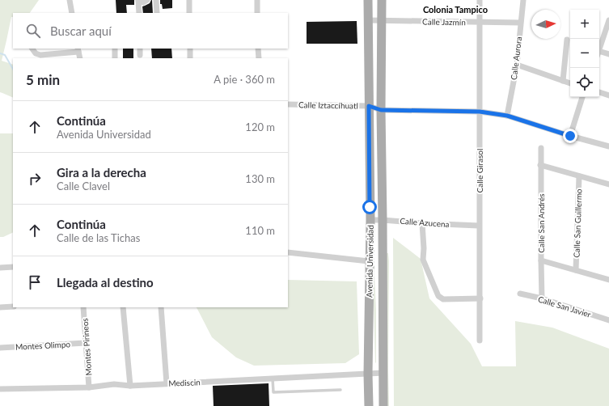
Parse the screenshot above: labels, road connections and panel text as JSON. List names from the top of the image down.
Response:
{
  "streets": {
    "main road": ["Avenida Universidad"],
    "street": [
      "Calle Jazmín",
      "Calle Aurora",
      "Calle Iztaccíhuatl",
      "Calle Girasol",
      "Calle Azucena",
      "Calle San Andrés",
      "Calle San Guillermo",
      "Calle San Javier",
      "Montes Olimpo",
      "Montes Pirineos",
      "Mediscin"
    ]
  },
  "crossings": [
    ["Calle Jazmín", "Calle Aurora"],
    ["Calle Jazmín", "Calle Girasol"],
    ["Calle Jazmín", "Avenida Universidad"],
    ["Calle Aurora", "Calle Iztaccíhuatl"],
    ["Calle Iztaccíhuatl", "Calle Girasol"],
    ["Calle Iztaccíhuatl", "Avenida Universidad"],
    ["Calle Girasol", "Calle Azucena"],
    ["Calle Azucena", "Avenida Universidad"],
    ["Calle San Andrés", "Calle San Javier"],
    ["Avenida Universidad", "Mediscin"],
    ["Montes Olimpo", "Montes Pirineos"],
    ["Montes Pirineos", "Mediscin"]
  ],
  "districts": ["Colonia Tampico"],
  "north": "right",
  "page": {
    "map_buttons": ["+", "−"],
    "search": "Buscar aquí",
    "heading": ["5 min", "A pie · 360 m"],
    "list": [
      ["Continúa", "Avenida Universidad", "120 m"],
      ["Gira a la derecha", "Calle Clavel", "130 m"],
      ["Continúa", "Calle de las Tichas", "110 m"],
      "Llegada al destino"
    ]
  }
}
